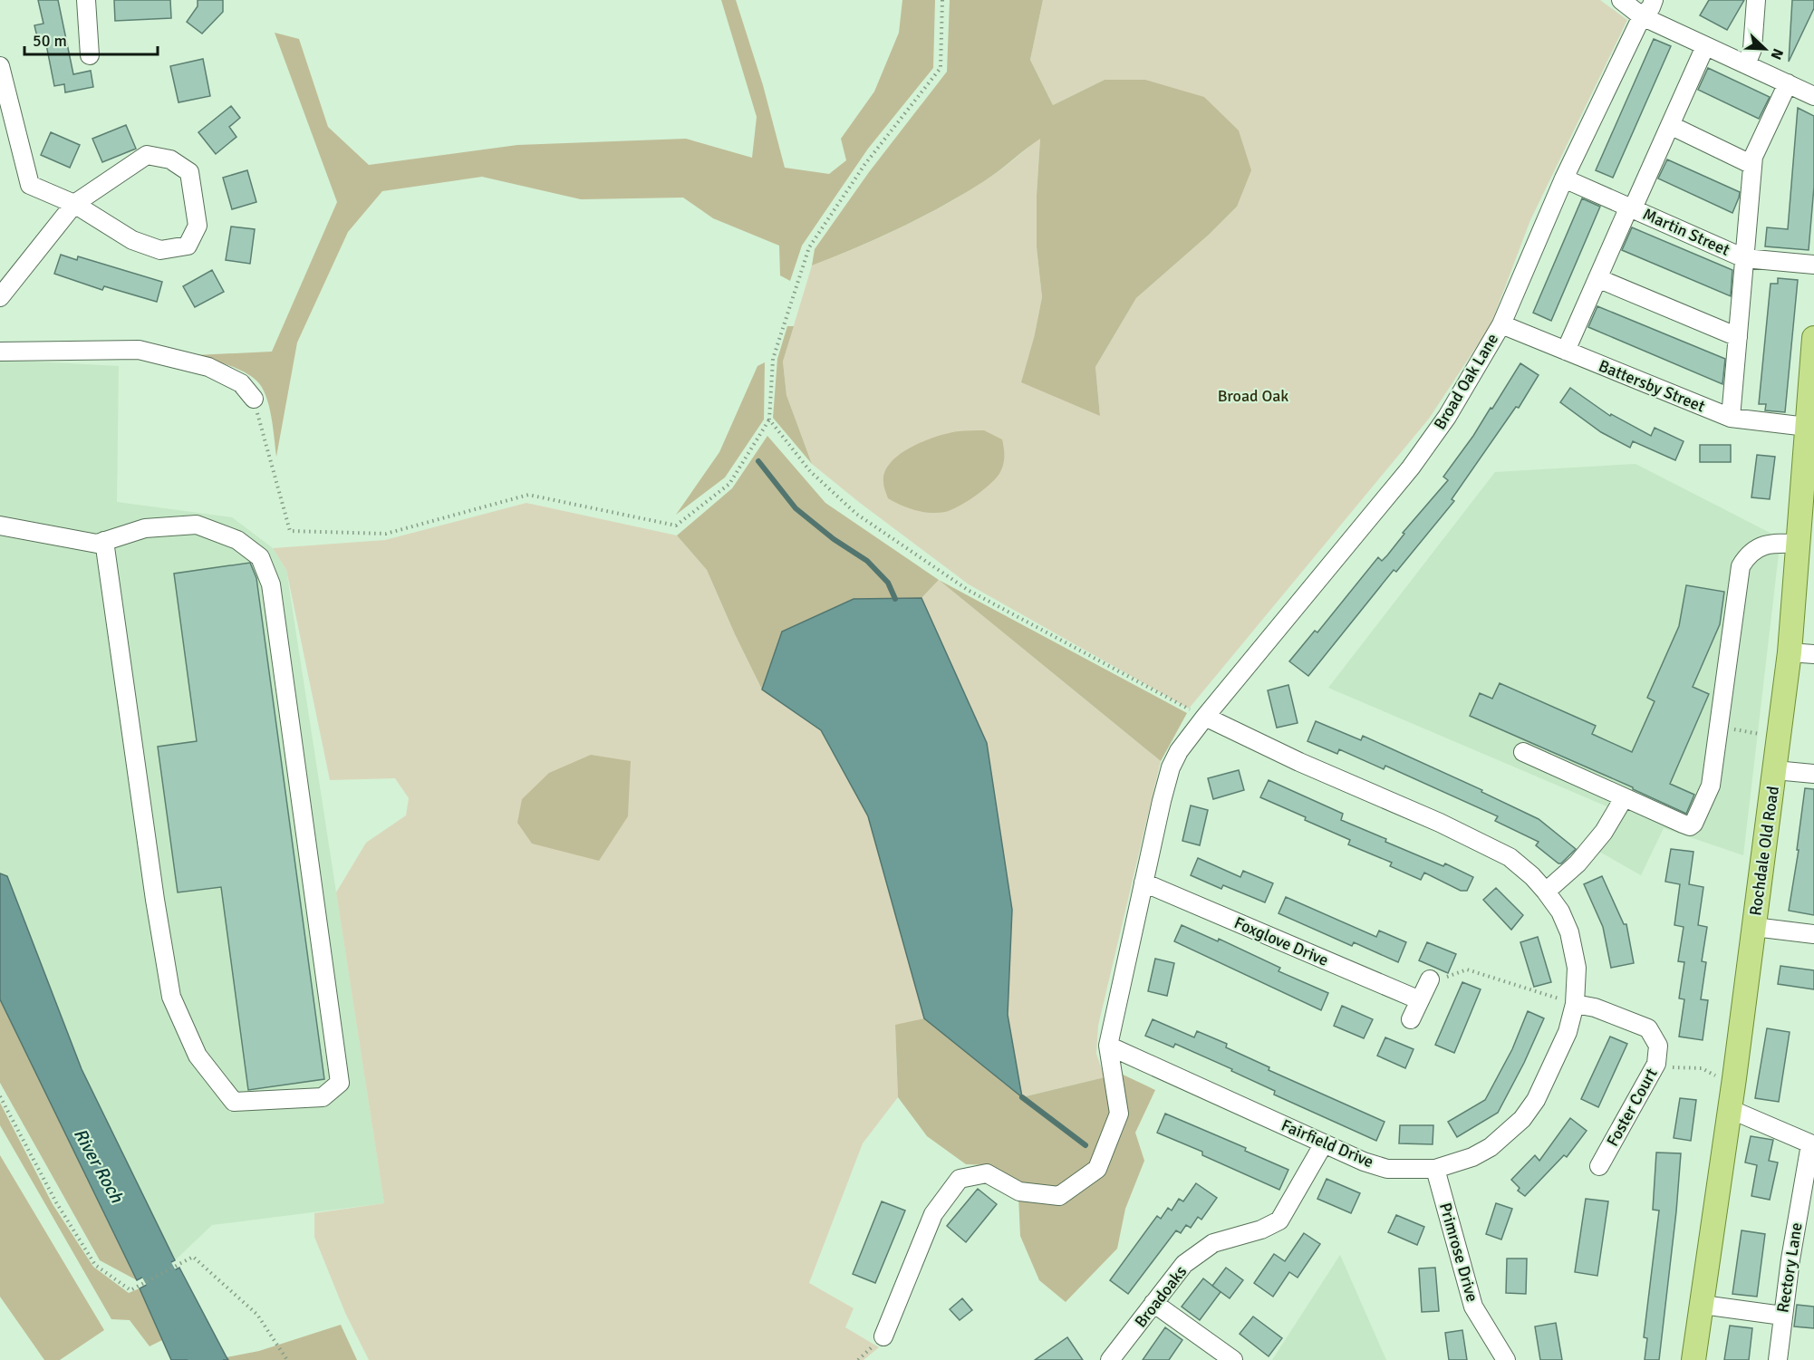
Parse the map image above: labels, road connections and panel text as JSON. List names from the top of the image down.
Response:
{
  "streets": {
    "main road": ["Rochdale Old Road"],
    "street": [
      "Martin Street",
      "Broad Oak Lane",
      "Battersby Street",
      "Foxglove Drive",
      "Foster Court",
      "Fairfield Drive",
      "Primrose Drive",
      "Rectory Lane",
      "Broadoaks"
    ]
  },
  "crossings": [
    ["Martin Street", "Broad Oak Lane"],
    ["Broad Oak Lane", "Battersby Street"],
    ["Broad Oak Lane", "Fairfield Drive"],
    ["Battersby Street", "Rochdale Old Road"],
    ["Foster Court", "Fairfield Drive"],
    ["Fairfield Drive", "Primrose Drive"],
    ["Fairfield Drive", "Broadoaks"]
  ],
  "water": ["River Roch"],
  "parks": ["Broad Oak"],
  "scale_bar": "50 m",
  "north": "bottom right"
}
